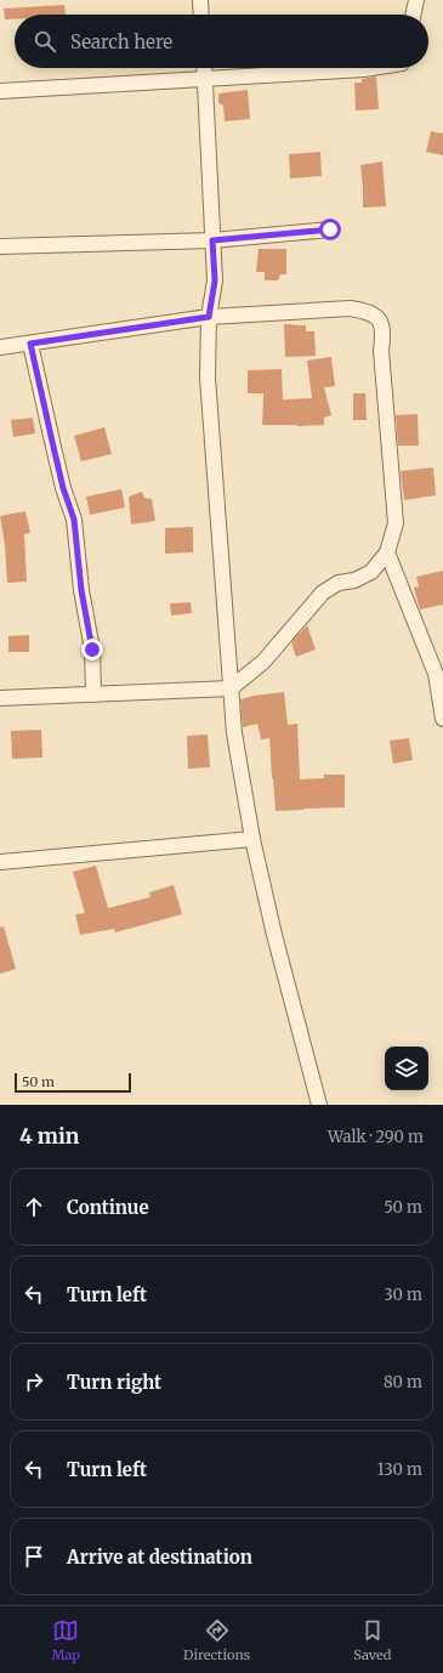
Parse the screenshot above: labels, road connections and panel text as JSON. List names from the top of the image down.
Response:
{
  "scale_bar": "50 m",
  "page": {
    "search": "Search here",
    "scale": "50 m",
    "heading": ["4 min", "Walk · 290 m"],
    "list": [
      ["Continue", "50 m"],
      ["Turn left", "30 m"],
      ["Turn right", "80 m"],
      ["Turn left", "130 m"],
      "Arrive at destination"
    ],
    "nav": ["Map", "Directions", "Saved"]
  }
}
